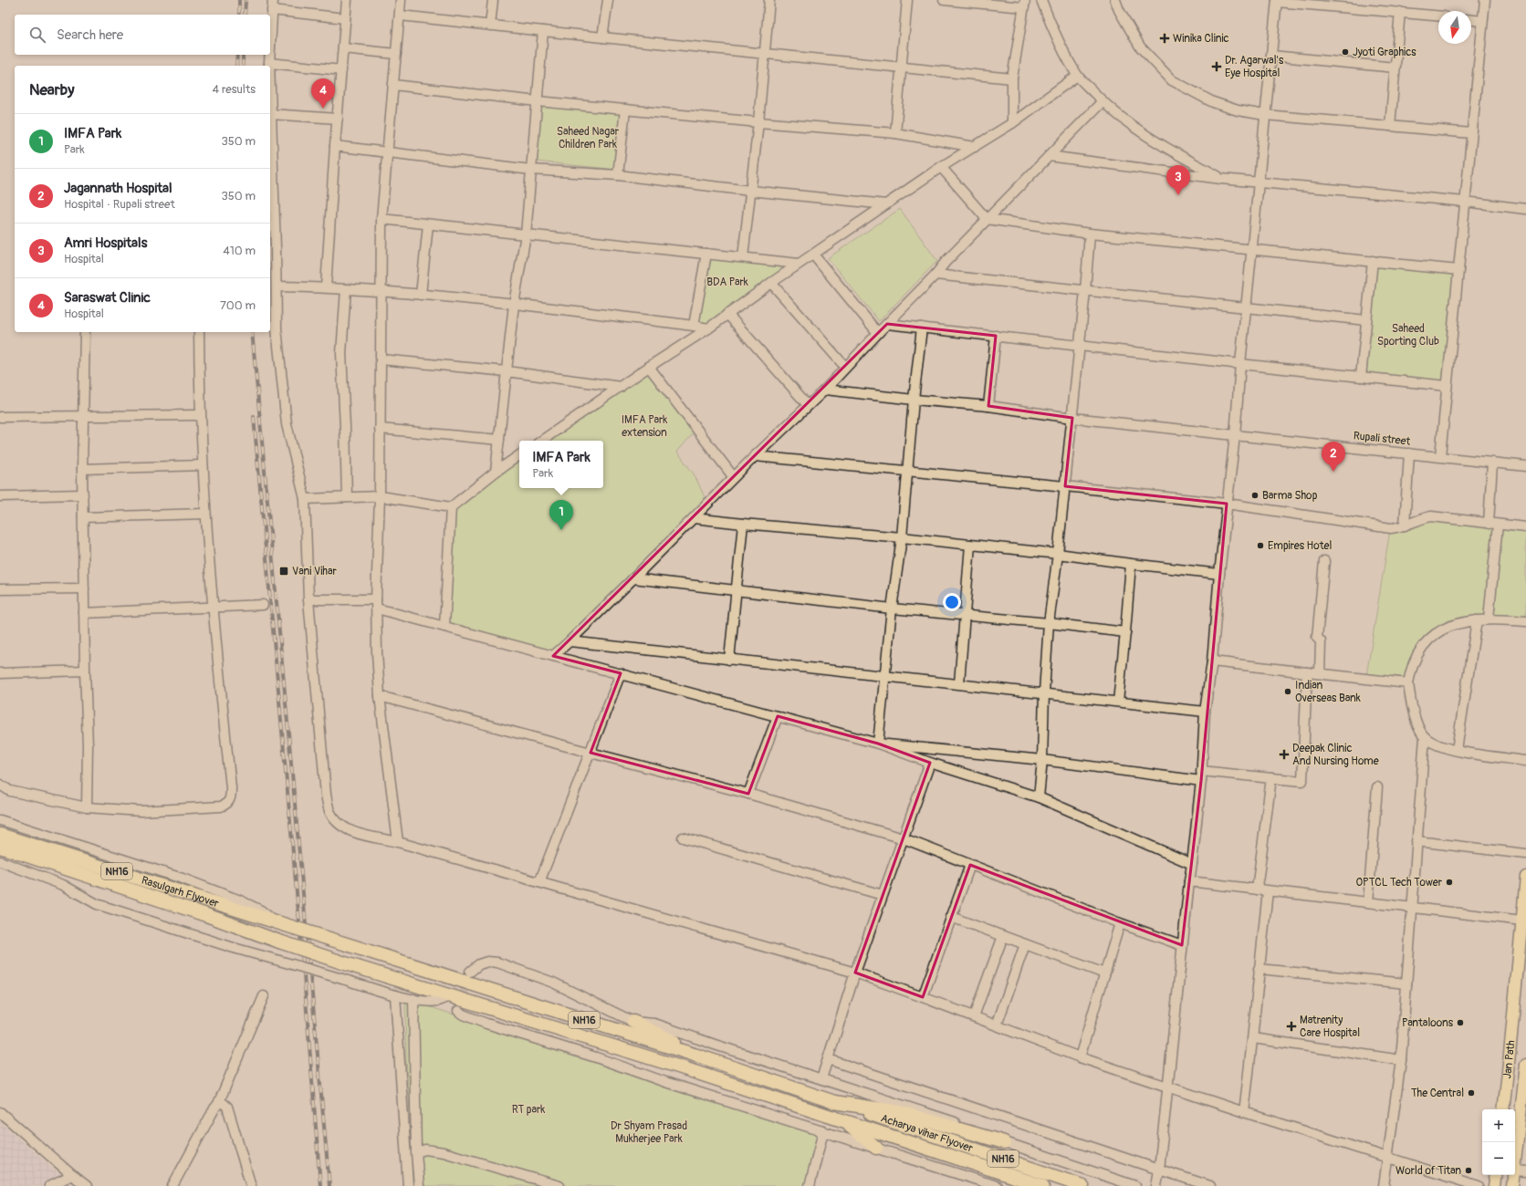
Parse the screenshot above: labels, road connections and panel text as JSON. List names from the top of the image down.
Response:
{
  "streets": {
    "highway": ["NH16", "Rasulgarh Flyover", "Acharya vihar Flyover"],
    "main road": ["Jan Path"],
    "street": ["Rupali street"]
  },
  "crossings": [
    ["NH16", "Rasulgarh Flyover"],
    ["NH16", "Acharya vihar Flyover"]
  ],
  "parks": [
    "Saheed Nagar Children Park",
    "BDA Park",
    "Saheed Sporting Club",
    "IMFA Park extension",
    "RT park",
    "Dr Shyam Prasad Mukherjee Park"
  ],
  "places": {
    "health": [
      "Winika Clinic",
      "Dr. Agarwal's Eye Hospital",
      "Deepak Clinic And Nursing Home",
      "Matrenity Care Hospital"
    ],
    "other": [
      "Jyoti Graphics",
      "Barma Shop",
      "Empires Hotel",
      "Indian Overseas Bank",
      "OPTCL Tech Tower",
      "Pantaloons",
      "The Central",
      "World of Titan"
    ],
    "transit": ["Vani Vihar"]
  },
  "north": "bottom",
  "page": {
    "search": "Search here",
    "heading": ["Nearby", "4 results"],
    "pins": [
      "4",
      "3",
      "2",
      "1"
    ],
    "list": [
      {
        "mark": "1",
        "name": "IMFA Park",
        "note": "Park",
        "value": "350 m"
      },
      {
        "mark": "2",
        "name": "Jagannath Hospital",
        "note": "Hospital · Rupali street",
        "value": "350 m"
      },
      {
        "mark": "3",
        "name": "Amri Hospitals",
        "note": "Hospital",
        "value": "410 m"
      },
      {
        "mark": "4",
        "name": "Saraswat Clinic",
        "note": "Hospital",
        "value": "700 m"
      }
    ],
    "popup": ["IMFA Park", "Park"],
    "map_buttons": ["+", "−"]
  }
}
